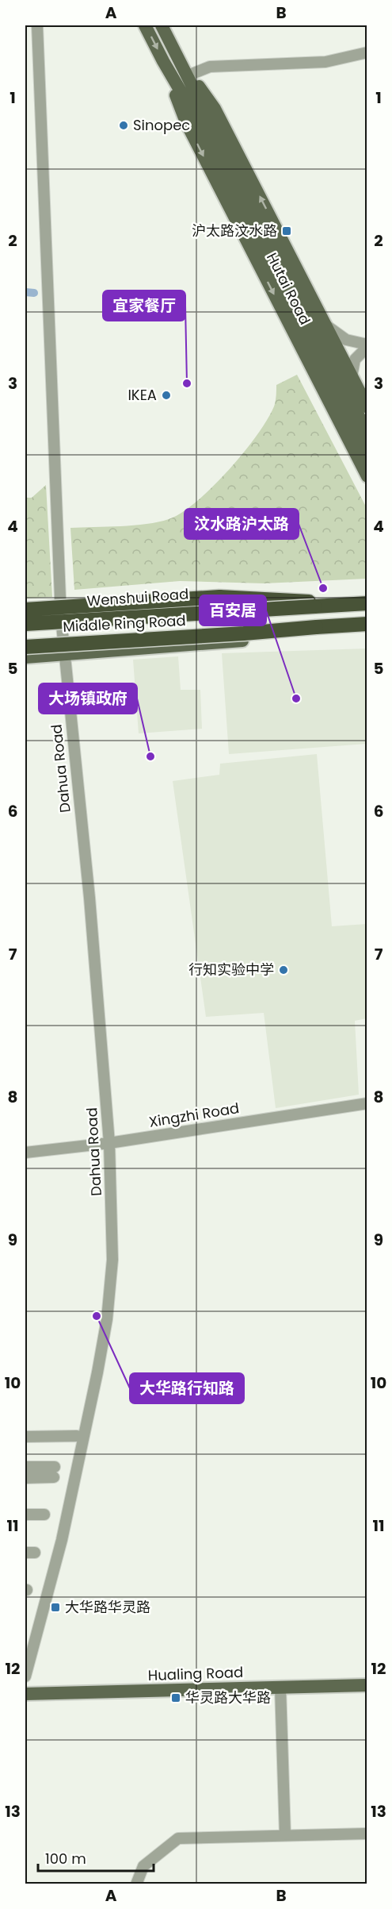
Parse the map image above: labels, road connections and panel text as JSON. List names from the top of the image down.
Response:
{
  "streets": {
    "highway": ["Middle Ring Road"],
    "main road": ["Hutai Road", "Wenshui Road", "Hualing Road"],
    "street": ["Dahua Road", "Xingzhi Road"]
  },
  "crossings": [
    ["Wenshui Road", "Dahua Road"],
    ["Dahua Road", "Xingzhi Road"]
  ],
  "places": {
    "other": [
      "Sinopec",
      "宜家餐厅",
      "IKEA",
      "汶水路沪太路",
      "百安居",
      "大场镇政府",
      "行知实验中学",
      "大华路行知路"
    ],
    "transit": ["沪太路汶水路", "大华路华灵路", "华灵路大华路"]
  },
  "scale_bar": "100 m",
  "grid": {
    "columns": ["A", "B"],
    "rows": [
      "1",
      "2",
      "3",
      "4",
      "5",
      "6",
      "7",
      "8",
      "9",
      "10",
      "11",
      "12",
      "13"
    ]
  }
}
